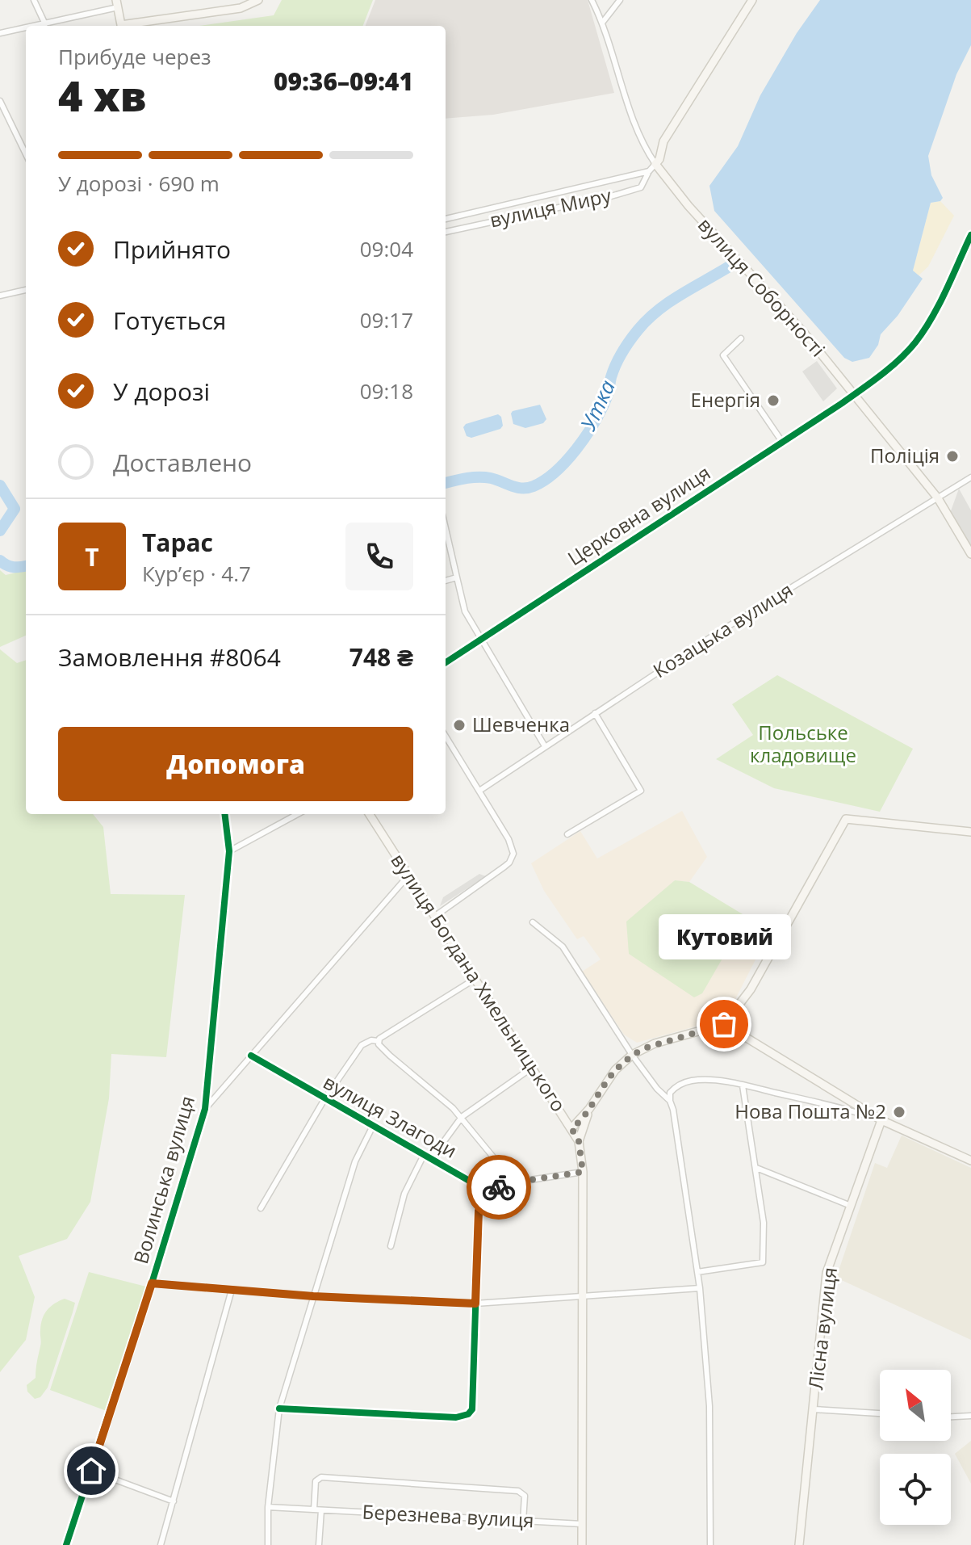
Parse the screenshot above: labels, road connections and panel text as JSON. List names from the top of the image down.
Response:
{
  "streets": {
    "main road": [
      "вулиця Миру",
      "вулиця Соборності",
      "вулиця Богдана Хмельницького",
      "Лісна вулиця"
    ],
    "street": [
      "Церковна вулиця",
      "Козацька вулиця",
      "вулиця Злагоди",
      "Волинська вулиця",
      "Березнева вулиця"
    ]
  },
  "crossings": [
    ["вулиця Миру", "вулиця Соборності"],
    ["вулиця Соборності", "Церковна вулиця"],
    ["вулиця Соборності", "Козацька вулиця"],
    ["вулиця Богдана Хмельницького", "Березнева вулиця"]
  ],
  "water": ["Утка"],
  "parks": ["Польське кладовище"],
  "places": [
    "Енергія",
    "Поліція",
    "Шевченка",
    "Кутовий",
    "Нова Пошта №2"
  ],
  "north": "top left",
  "page": {
    "heading": ["4 хв", "Прибуде через", "09:36–09:41"],
    "panel": [
      "Тарас",
      "Кур’єр · 4.7",
      "Замовлення #8064",
      "748 ₴"
    ],
    "bar": "У дорозі · 690 m",
    "list": [
      ["Прийнято", "09:04"],
      ["Готується", "09:17"],
      ["У дорозі", "09:18"],
      "Доставлено"
    ],
    "round": "Т",
    "buttons": "Допомога",
    "bubble": "Кутовий"
  }
}
